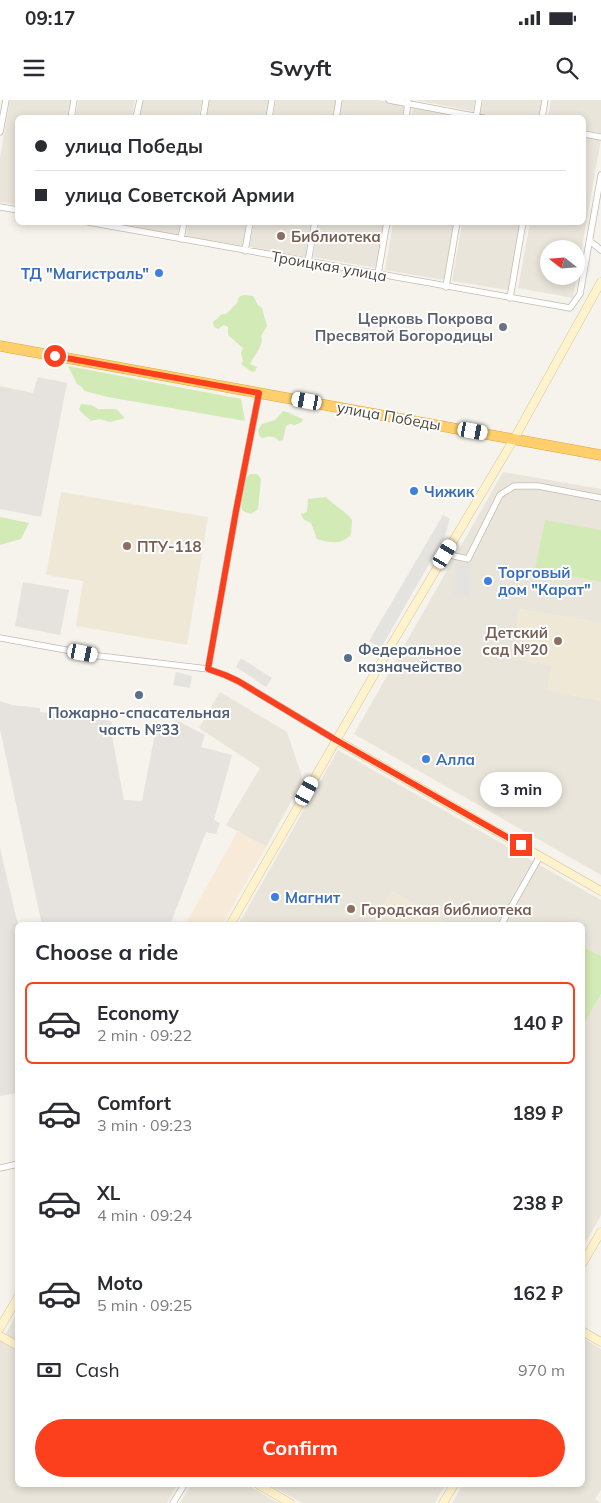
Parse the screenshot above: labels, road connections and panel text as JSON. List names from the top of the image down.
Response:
{
  "streets": {
    "highway": ["улица Победы"],
    "street": ["Троицкая улица"]
  },
  "places": [
    "Библиотека",
    "ТД \"Магистраль\"",
    "Церковь Покрова Пресвятой Богородицы",
    "Чижик",
    "ПТУ-118",
    "Торговый дом \"Карат\"",
    "Детский сад №20",
    "Федеральное казначейство",
    "Пожарно-спасательная часть №33",
    "Алла",
    "Магнит",
    "Городская библиотека"
  ],
  "north": "left",
  "page": {
    "status": "09:17",
    "header": "Swyft",
    "banner": ["улица Победы", "улица Советской Армии"],
    "bubble": "3 min",
    "heading": "Choose a ride",
    "list": [
      {
        "name": "Economy",
        "note": "2 min · 09:22",
        "value": "140 ₽"
      },
      {
        "name": "Comfort",
        "note": "3 min · 09:23",
        "value": "189 ₽"
      },
      {
        "name": "XL",
        "note": "4 min · 09:24",
        "value": "238 ₽"
      },
      {
        "name": "Moto",
        "note": "5 min · 09:25",
        "value": "162 ₽"
      }
    ],
    "pay": ["Cash", "970 m"],
    "buttons": "Confirm"
  }
}
